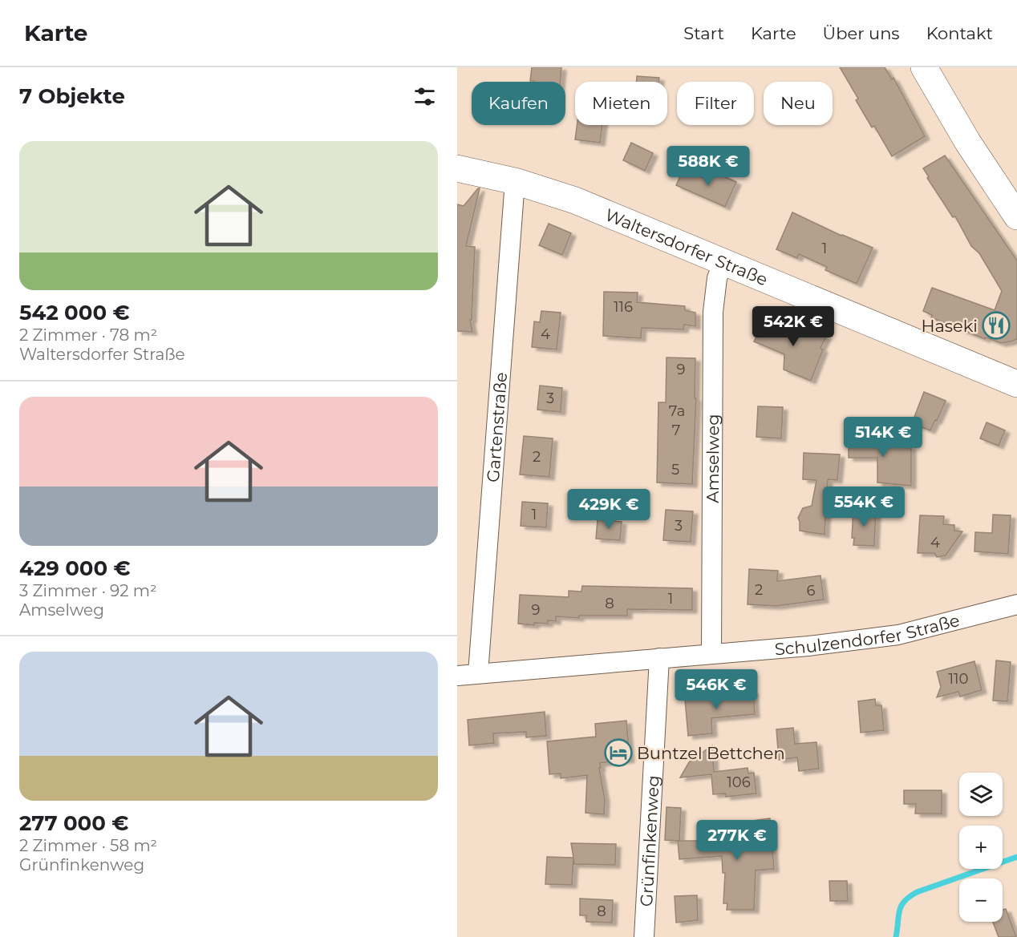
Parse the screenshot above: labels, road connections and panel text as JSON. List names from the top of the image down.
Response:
{
  "streets": {
    "street": [
      "Waltersdorfer Straße",
      "Gartenstraße",
      "Amselweg",
      "Schulzendorfer Straße",
      "Grünfinkenweg"
    ]
  },
  "crossings": [
    ["Waltersdorfer Straße", "Gartenstraße"],
    ["Waltersdorfer Straße", "Amselweg"],
    ["Gartenstraße", "Schulzendorfer Straße"],
    ["Amselweg", "Schulzendorfer Straße"],
    ["Schulzendorfer Straße", "Grünfinkenweg"]
  ],
  "places": {
    "restaurant": ["Haseki"],
    "hotel": ["Buntzel Bettchen"]
  },
  "house_numbers": [
    "1",
    "116",
    "4",
    "9",
    "3",
    "7a",
    "7",
    "2",
    "5",
    "1",
    "3",
    "4",
    "2",
    "6",
    "1",
    "8",
    "9",
    "110",
    "106",
    "8"
  ],
  "page": {
    "header": "Karte",
    "nav": [
      "Start",
      "Karte",
      "Über uns",
      "Kontakt"
    ],
    "heading": "7 Objekte",
    "chip": [
      "Kaufen",
      "Mieten",
      "Filter",
      "Neu"
    ],
    "list": [
      {
        "name": "542 000 €",
        "note": "2 Zimmer · 78 m² · Waltersdorfer Straße"
      },
      {
        "name": "429 000 €",
        "note": "3 Zimmer · 92 m² · Amselweg"
      },
      {
        "name": "277 000 €",
        "note": "2 Zimmer · 58 m² · Grünfinkenweg"
      }
    ],
    "price": [
      "588K €",
      "542K €",
      "514K €",
      "554K €",
      "429K €",
      "546K €",
      "277K €"
    ],
    "map_buttons": ["+", "−"]
  }
}
